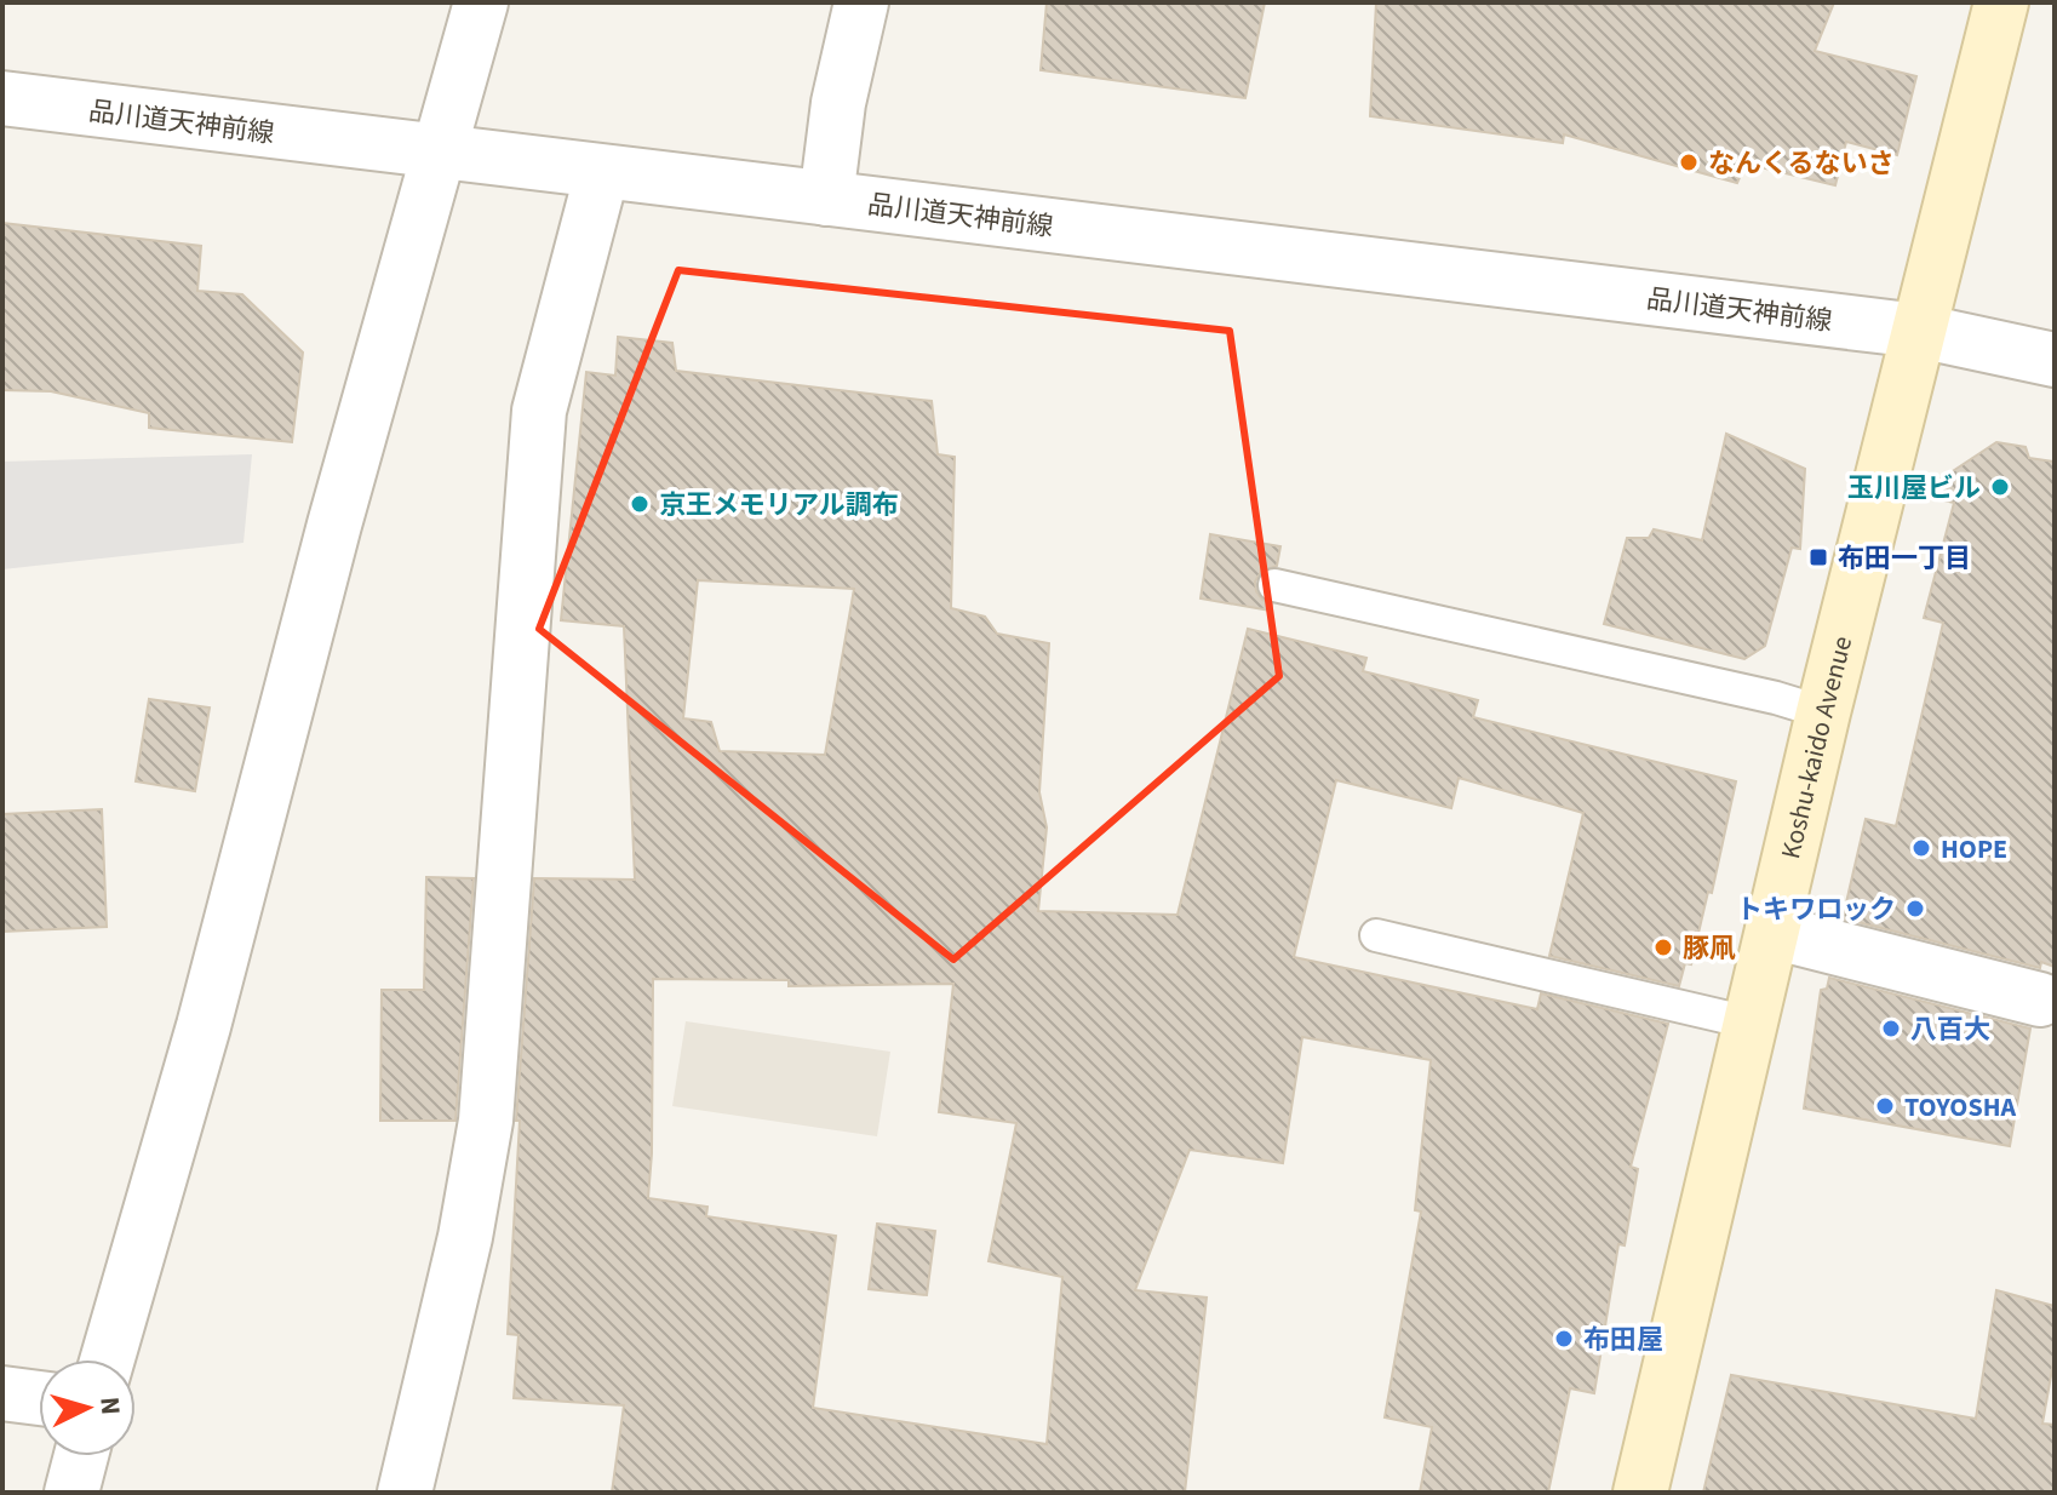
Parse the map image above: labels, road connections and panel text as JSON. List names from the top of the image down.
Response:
{
  "streets": {
    "main road": ["Koshu-kaido Avenue"],
    "street": ["品川道天神前線"]
  },
  "crossings": [
    ["品川道天神前線", "Koshu-kaido Avenue"]
  ],
  "places": {
    "other": [
      "なんくるないさ",
      "玉川屋ビル",
      "京王メモリアル調布",
      "HOPE",
      "トキワロック",
      "豚凧",
      "八百大",
      "TOYOSHA",
      "布田屋"
    ],
    "transit": ["布田一丁目"]
  },
  "north": "right"
}
